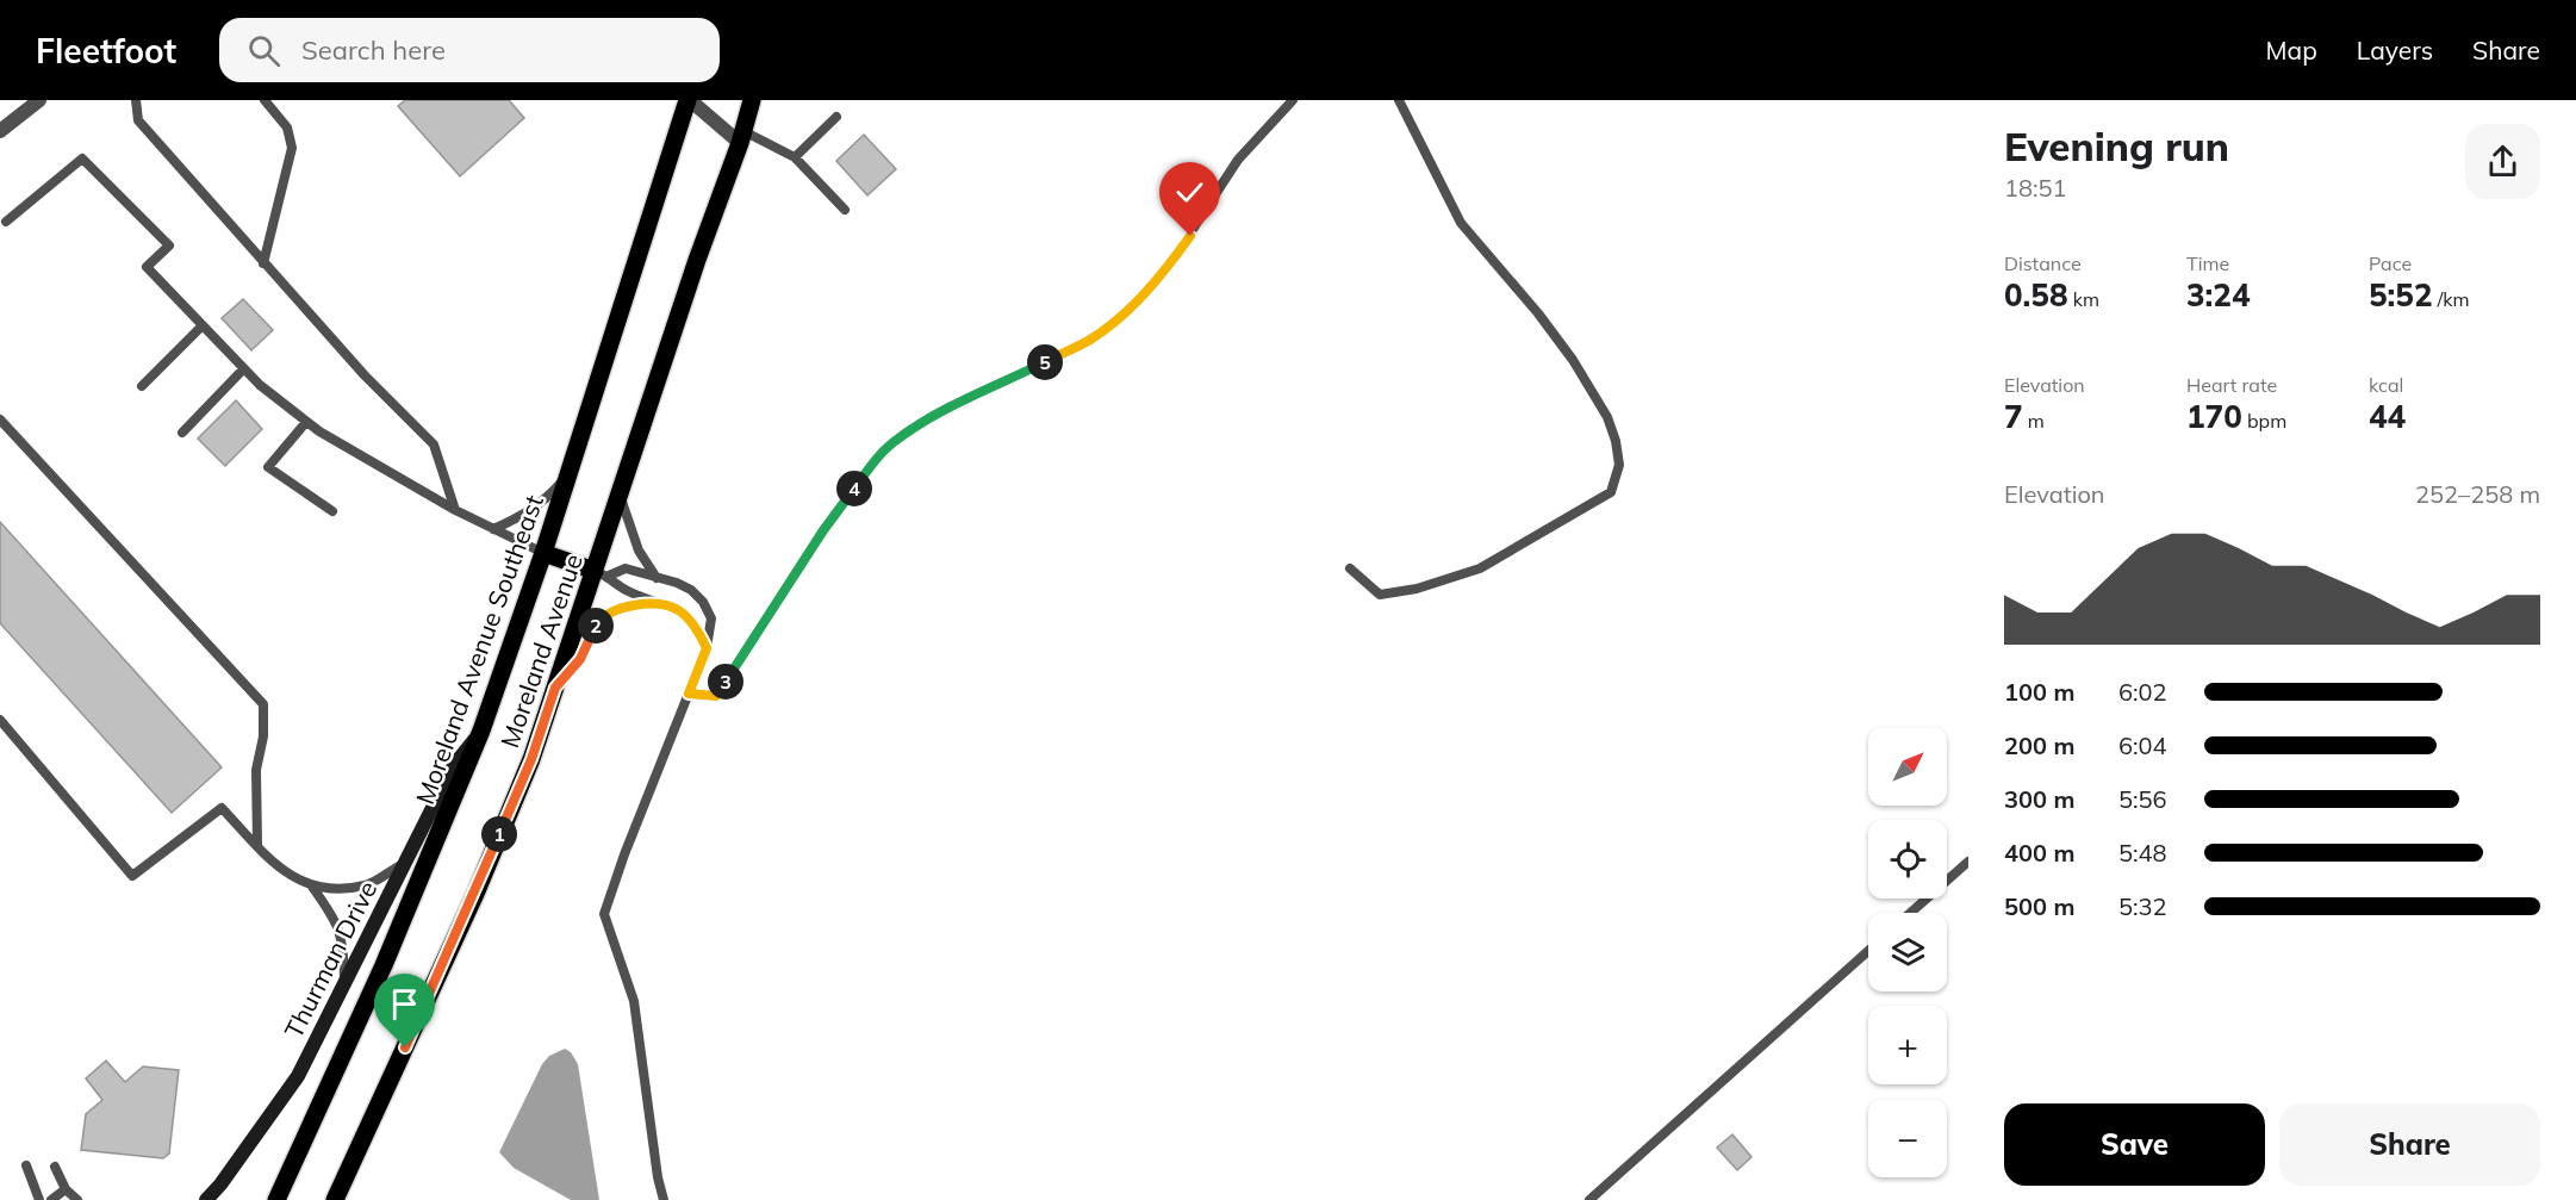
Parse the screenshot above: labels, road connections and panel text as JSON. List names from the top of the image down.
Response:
{
  "streets": {
    "main road": ["Moreland Avenue Southeast", "Moreland Avenue", "Thurman Drive"]
  },
  "crossings": [
    ["Moreland Avenue Southeast", "Thurman Drive"]
  ],
  "north": "top right",
  "page": {
    "header": "Fleetfoot",
    "search": "Search here",
    "nav": ["Map", "Layers", "Share"],
    "heading": ["Evening run", "18:51"],
    "stats": [
      ["Distance", "0.58 km"],
      ["Time", "3:24"],
      ["Pace", "5:52 /km"],
      ["Elevation", "7 m"],
      ["Heart rate", "170 bpm"],
      ["kcal", "44"]
    ],
    "pins": [
      "5",
      "4",
      "2",
      "3",
      "1"
    ],
    "chart": ["Elevation", "252–258 m"],
    "list": [
      {
        "name": "100 m",
        "note": "6:02"
      },
      {
        "name": "200 m",
        "note": "6:04"
      },
      {
        "name": "300 m",
        "note": "5:56"
      },
      {
        "name": "400 m",
        "note": "5:48"
      },
      {
        "name": "500 m",
        "note": "5:32"
      }
    ],
    "map_buttons": ["+", "−"],
    "buttons": ["Save", "Share"]
  }
}
